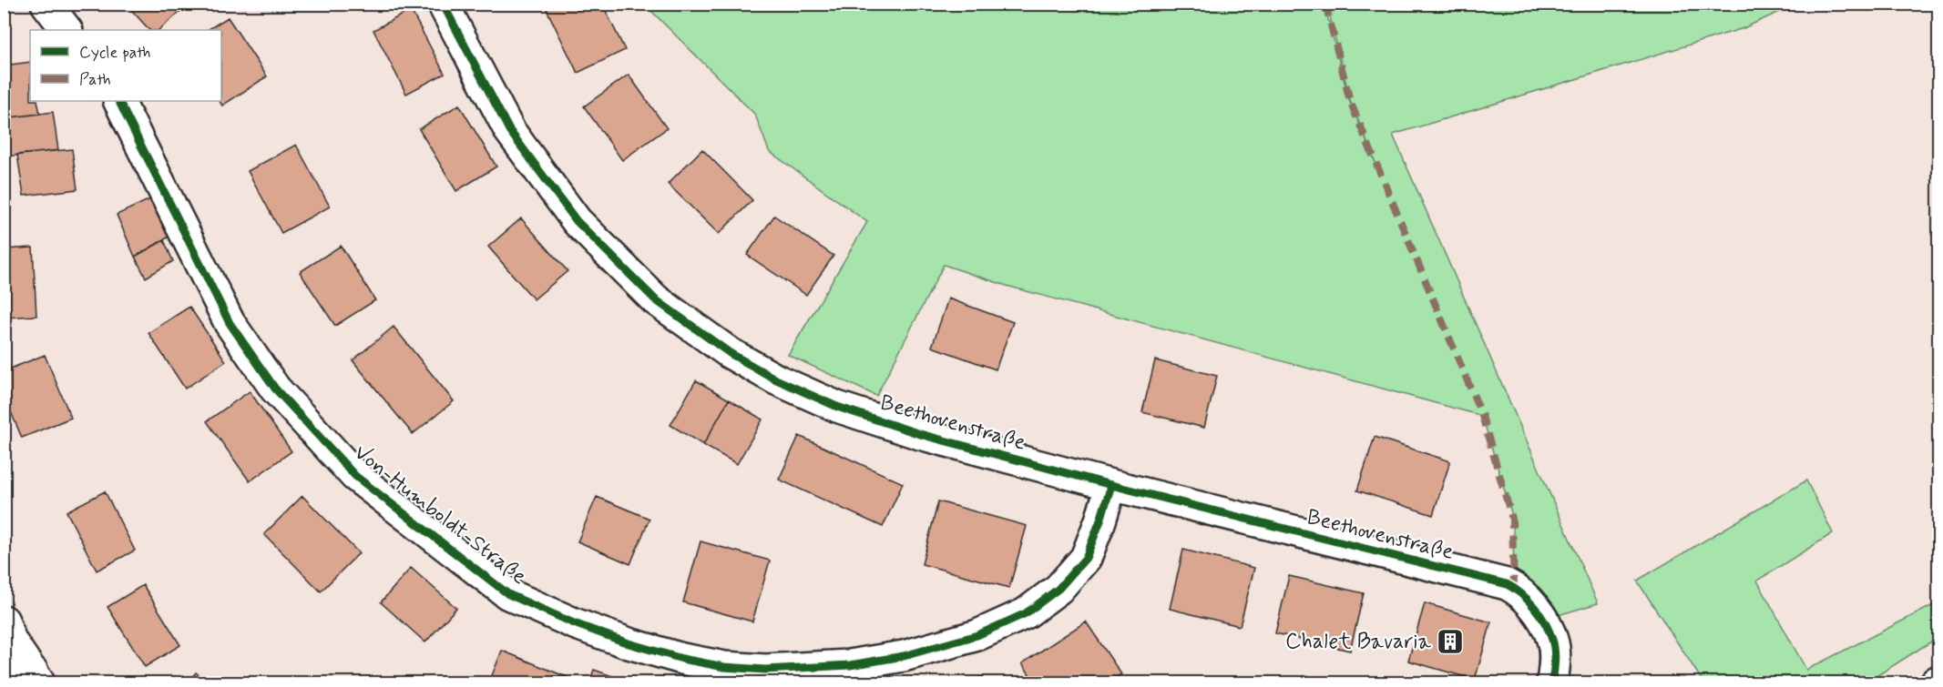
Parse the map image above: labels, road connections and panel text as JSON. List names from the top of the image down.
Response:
{
  "streets": {
    "street": ["Beethovenstraße", "Von-Humboldt-Straße"]
  },
  "crossings": [
    ["Beethovenstraße", "Von-Humboldt-Straße"]
  ],
  "places": {
    "building": ["Chalet Bavaria"]
  },
  "legend": ["Cycle path", "Path"]
}
